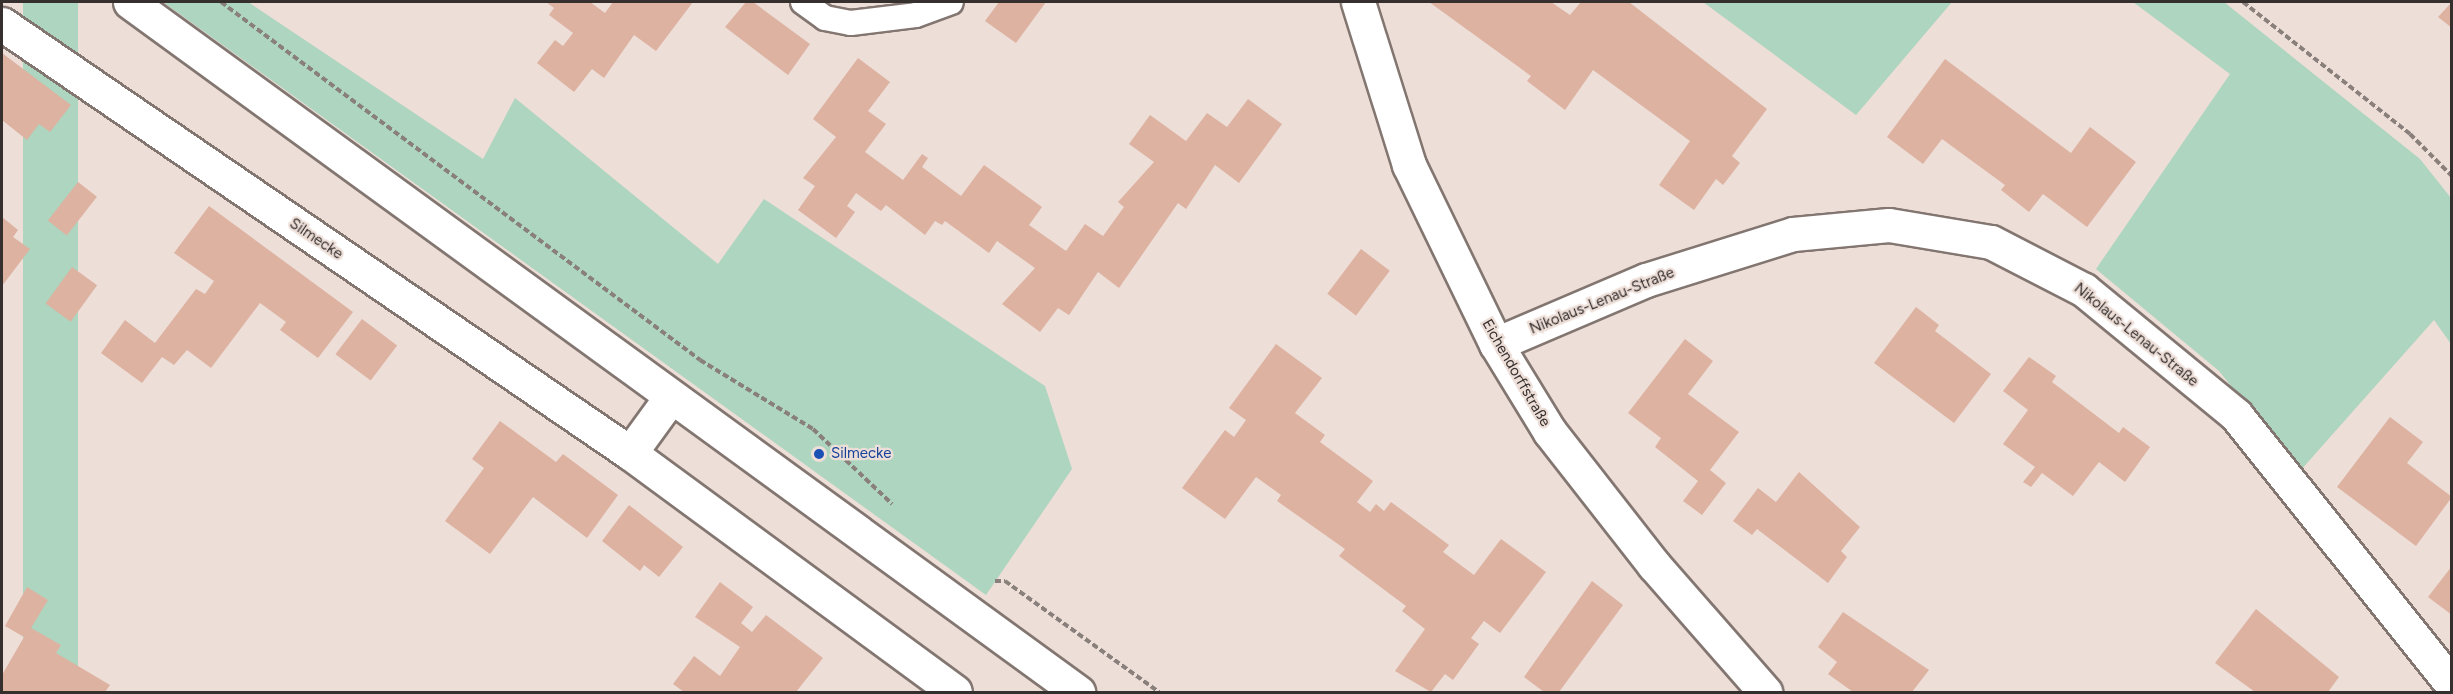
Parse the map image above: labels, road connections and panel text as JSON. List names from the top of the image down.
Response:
{
  "streets": {
    "street": ["Silmecke", "Nikolaus-Lenau-Straße", "Eichendorffstraße"]
  },
  "crossings": [
    ["Nikolaus-Lenau-Straße", "Eichendorffstraße"]
  ],
  "places": ["Silmecke"]
}
